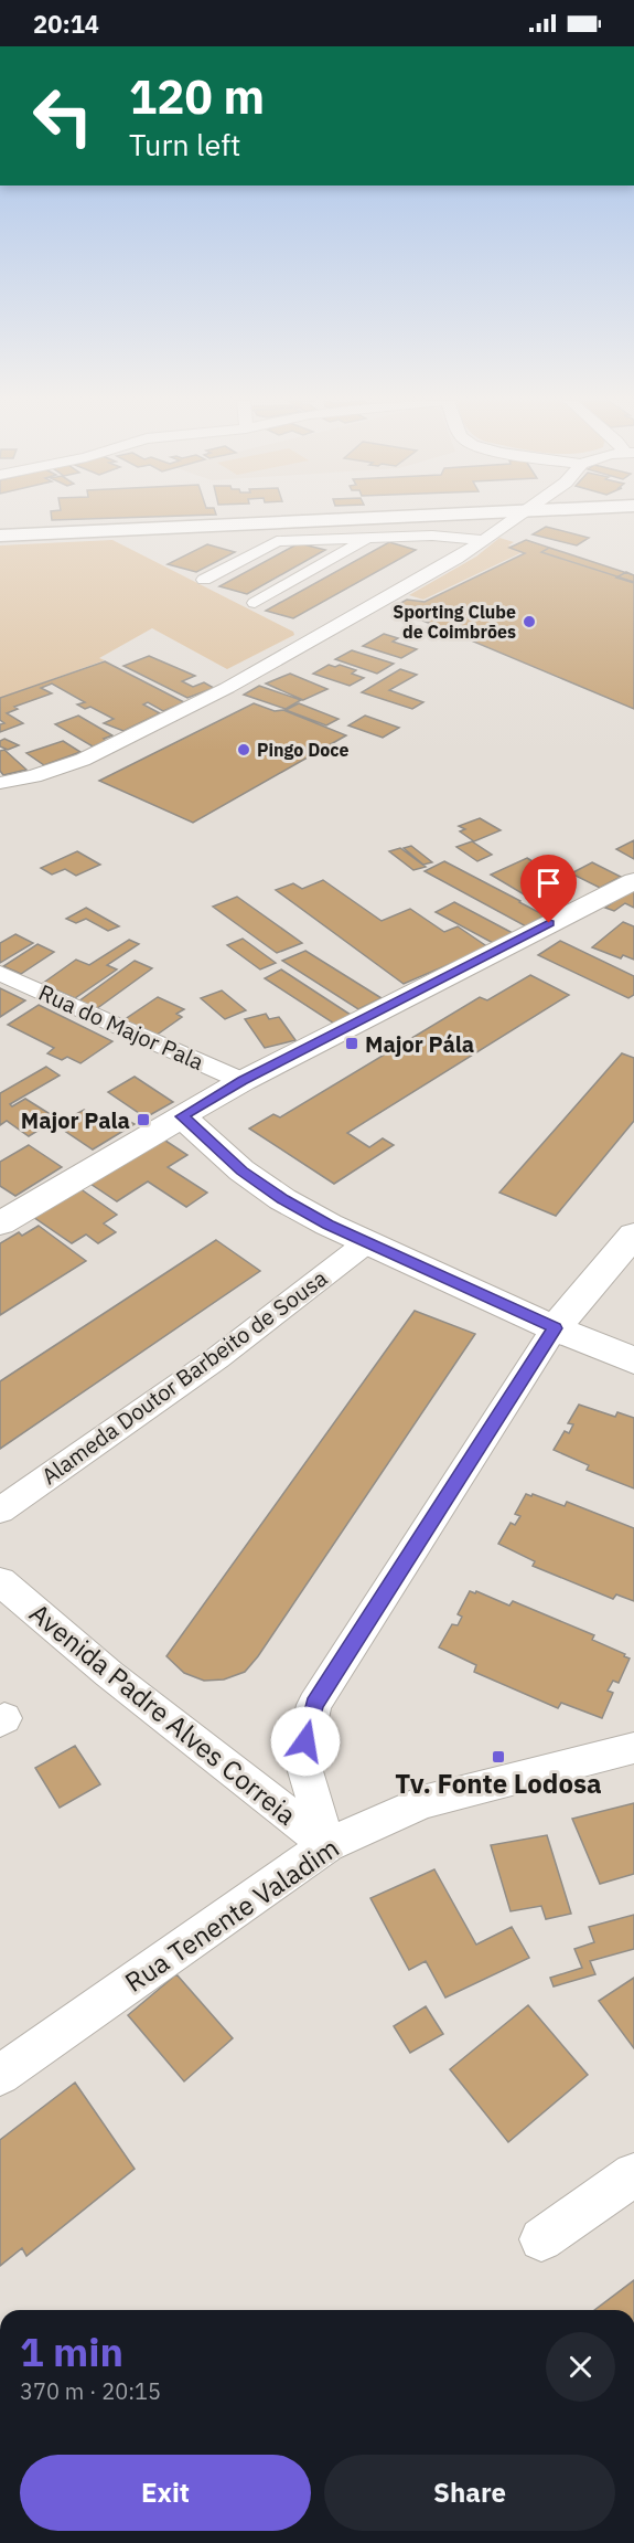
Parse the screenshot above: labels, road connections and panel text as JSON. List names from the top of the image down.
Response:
{
  "streets": {
    "street": [
      "Rua do Major Pala",
      "Alameda Doutor Barbeito de Sousa",
      "Avenida Padre Alves Correia",
      "Rua Tenente Valadim"
    ]
  },
  "crossings": [
    ["Avenida Padre Alves Correia", "Rua Tenente Valadim"]
  ],
  "places": {
    "other": ["Sporting Clube de Coimbrões", "Pingo Doce"],
    "transit": ["Major Pála", "Major Pala", "Tv. Fonte Lodosa"]
  },
  "page": {
    "status": "20:14",
    "turn": ["120 m", "Turn left"],
    "heading": ["1 min", "370 m · 20:15"],
    "buttons": ["Exit", "Share"]
  }
}
